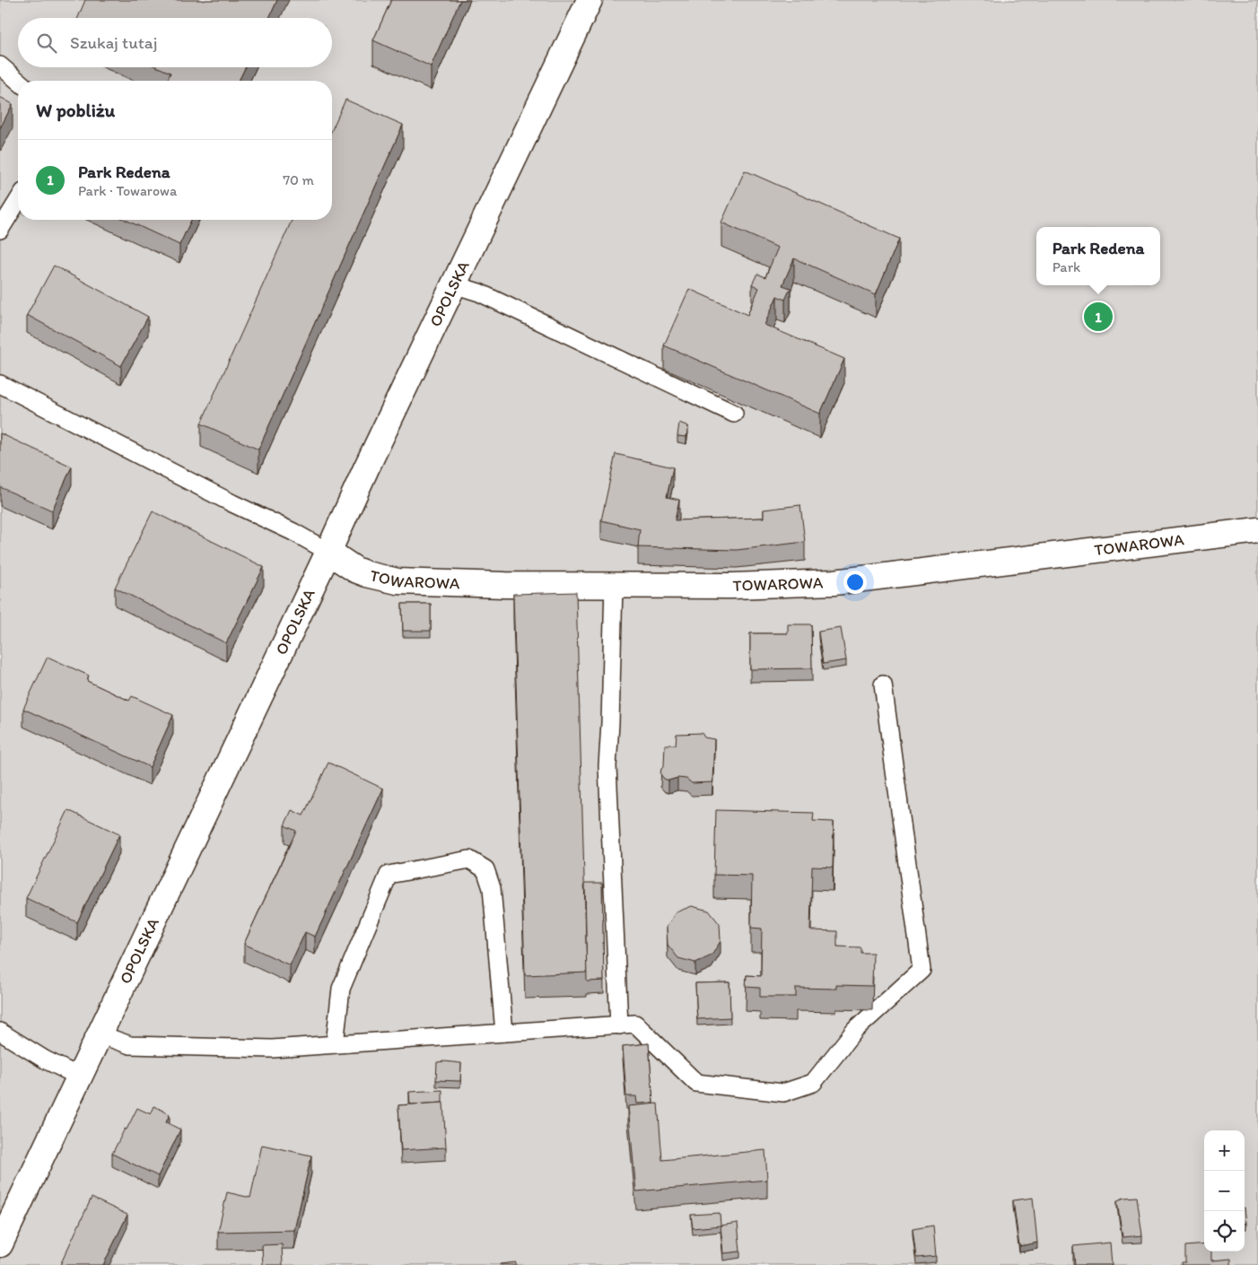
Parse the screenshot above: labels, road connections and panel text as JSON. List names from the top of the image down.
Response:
{
  "streets": {
    "street": ["OPOLSKA", "TOWAROWA"]
  },
  "crossings": [
    ["OPOLSKA", "TOWAROWA"]
  ],
  "page": {
    "search": "Szukaj tutaj",
    "heading": "W pobliżu",
    "list": [
      {
        "mark": "1",
        "name": "Park Redena",
        "note": "Park · Towarowa",
        "value": "70 m"
      }
    ],
    "popup": ["Park Redena", "Park"],
    "pins": "1",
    "map_buttons": ["+", "−"]
  }
}
